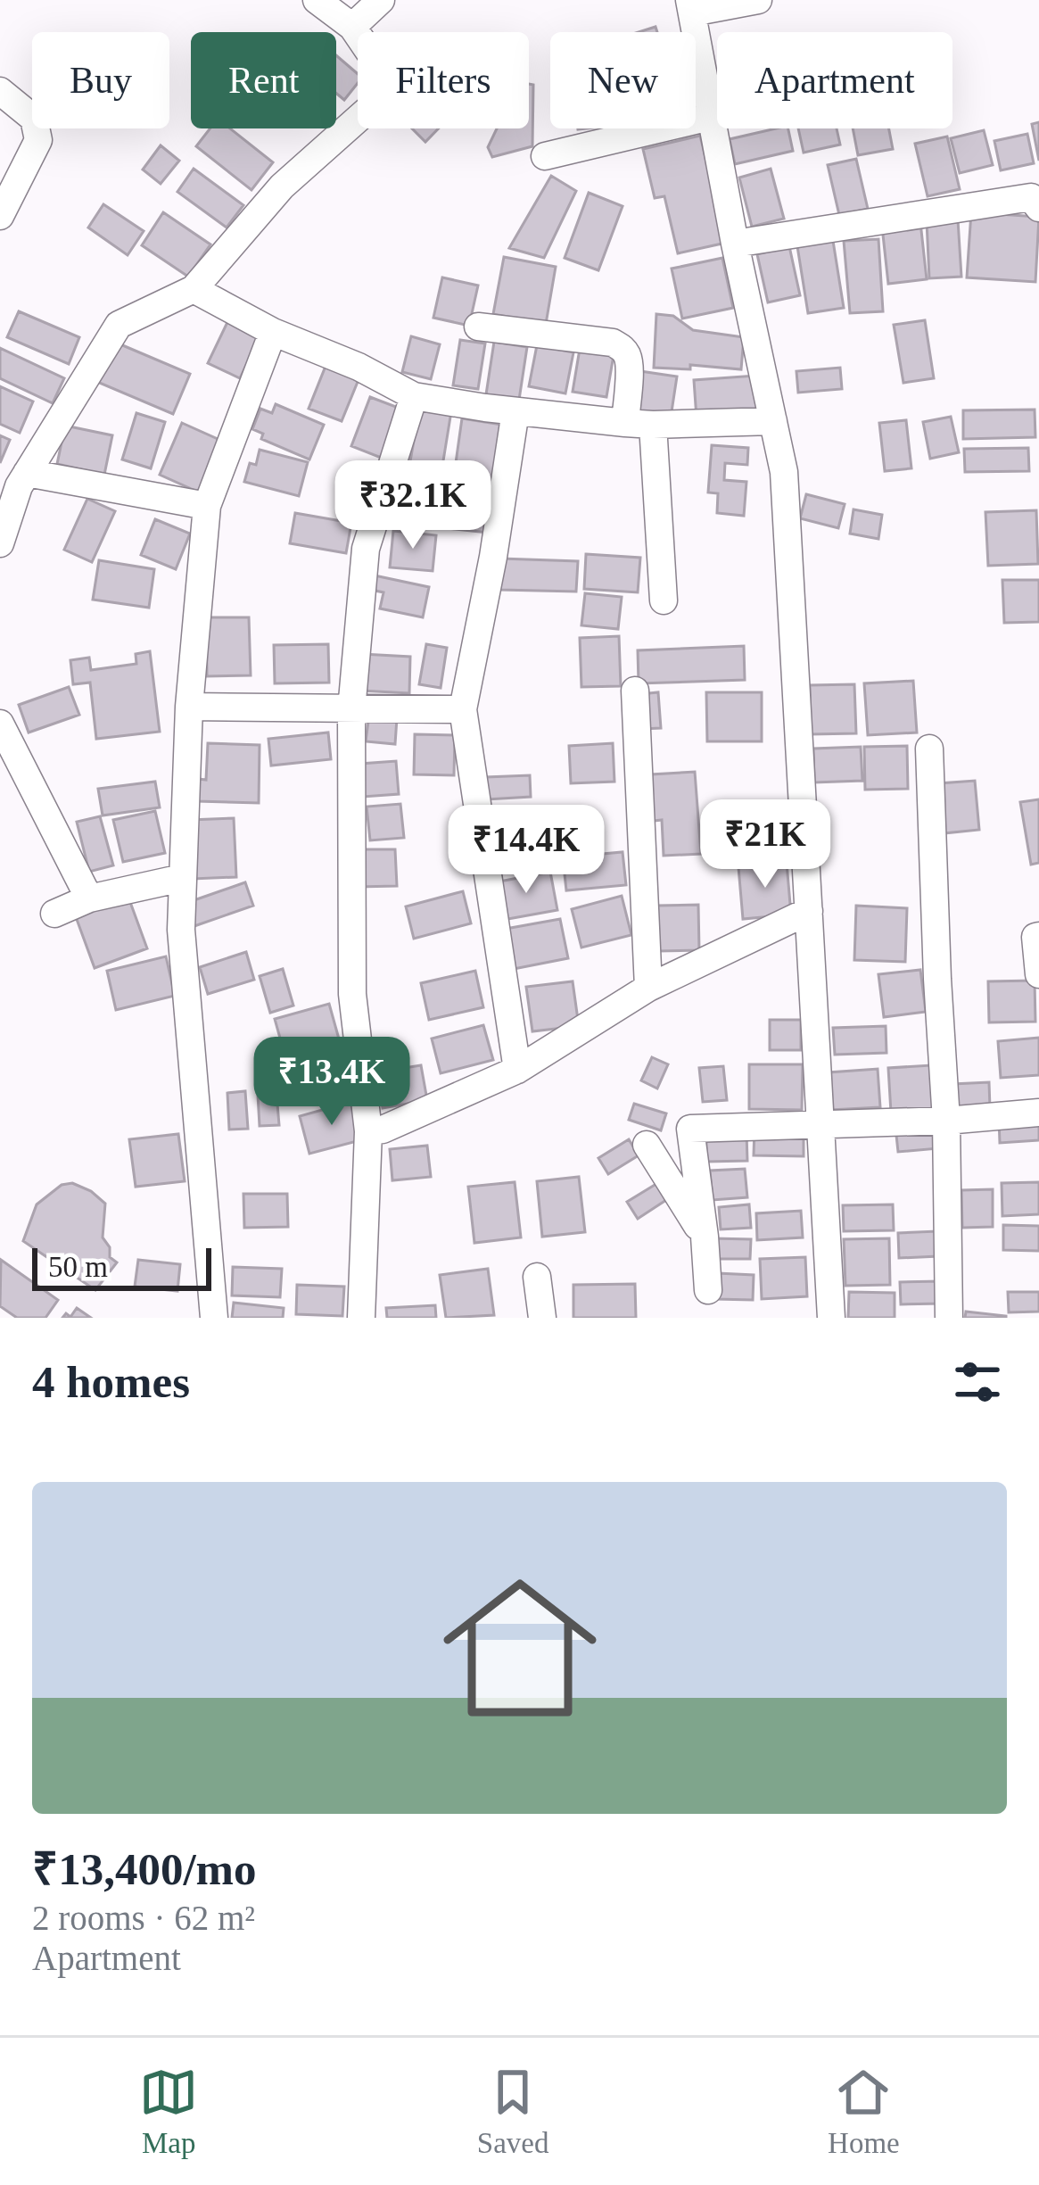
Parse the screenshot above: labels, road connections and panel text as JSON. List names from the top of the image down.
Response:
{
  "scale_bar": "50 m",
  "page": {
    "chip": [
      "Buy",
      "Rent",
      "Filters",
      "New",
      "Apartment"
    ],
    "price": [
      "₹32.1K",
      "₹21K",
      "₹14.4K",
      "₹13.4K"
    ],
    "scale": "50 m",
    "heading": "4 homes",
    "list": [
      {
        "name": "₹13,400/mo",
        "note": "2 rooms · 62 m² · Apartment"
      }
    ],
    "tabs": ["Map", "Saved", "Home"]
  }
}
